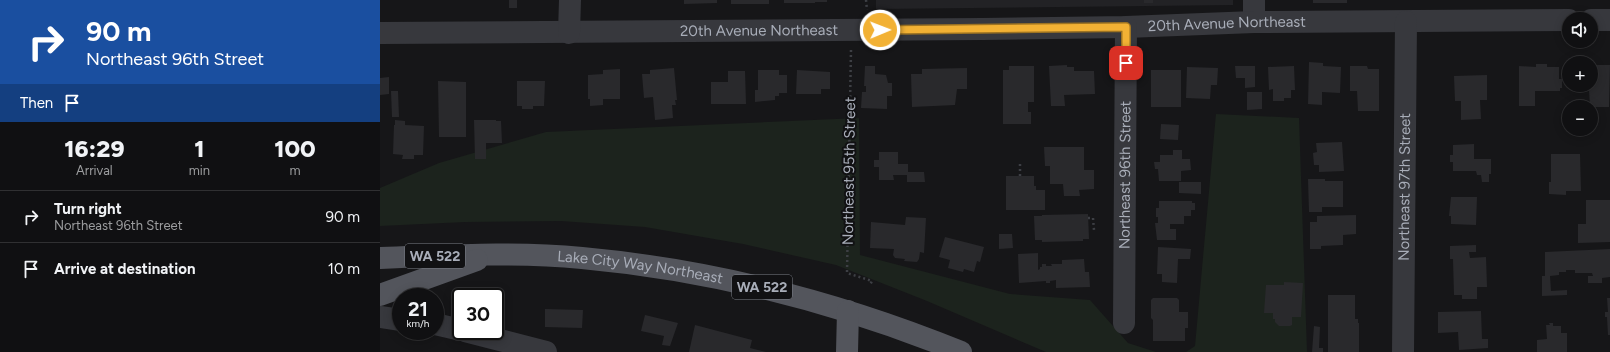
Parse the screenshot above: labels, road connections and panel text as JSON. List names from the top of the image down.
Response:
{
  "streets": {
    "main road": ["WA 522", "Lake City Way Northeast"],
    "street": ["20th Avenue Northeast", "Northeast 96th Street", "Northeast 97th Street"],
    "path": ["Northeast 95th Street"]
  },
  "crossings": [
    ["20th Avenue Northeast", "Northeast 96th Street"],
    ["20th Avenue Northeast", "Northeast 97th Street"]
  ],
  "page": {
    "turn": ["90 m", "Northeast 96th Street"],
    "map_buttons": ["+", "−"],
    "then": "Then",
    "eta": [
      "16:29",
      "Arrival",
      "1",
      "min",
      "100",
      "m"
    ],
    "list": [
      {
        "name": "Turn right",
        "note": "Northeast 96th Street",
        "value": "90 m"
      },
      {
        "name": "Arrive at destination",
        "value": "10 m"
      }
    ],
    "speed": "21 km/h",
    "limit": "30"
  }
}
